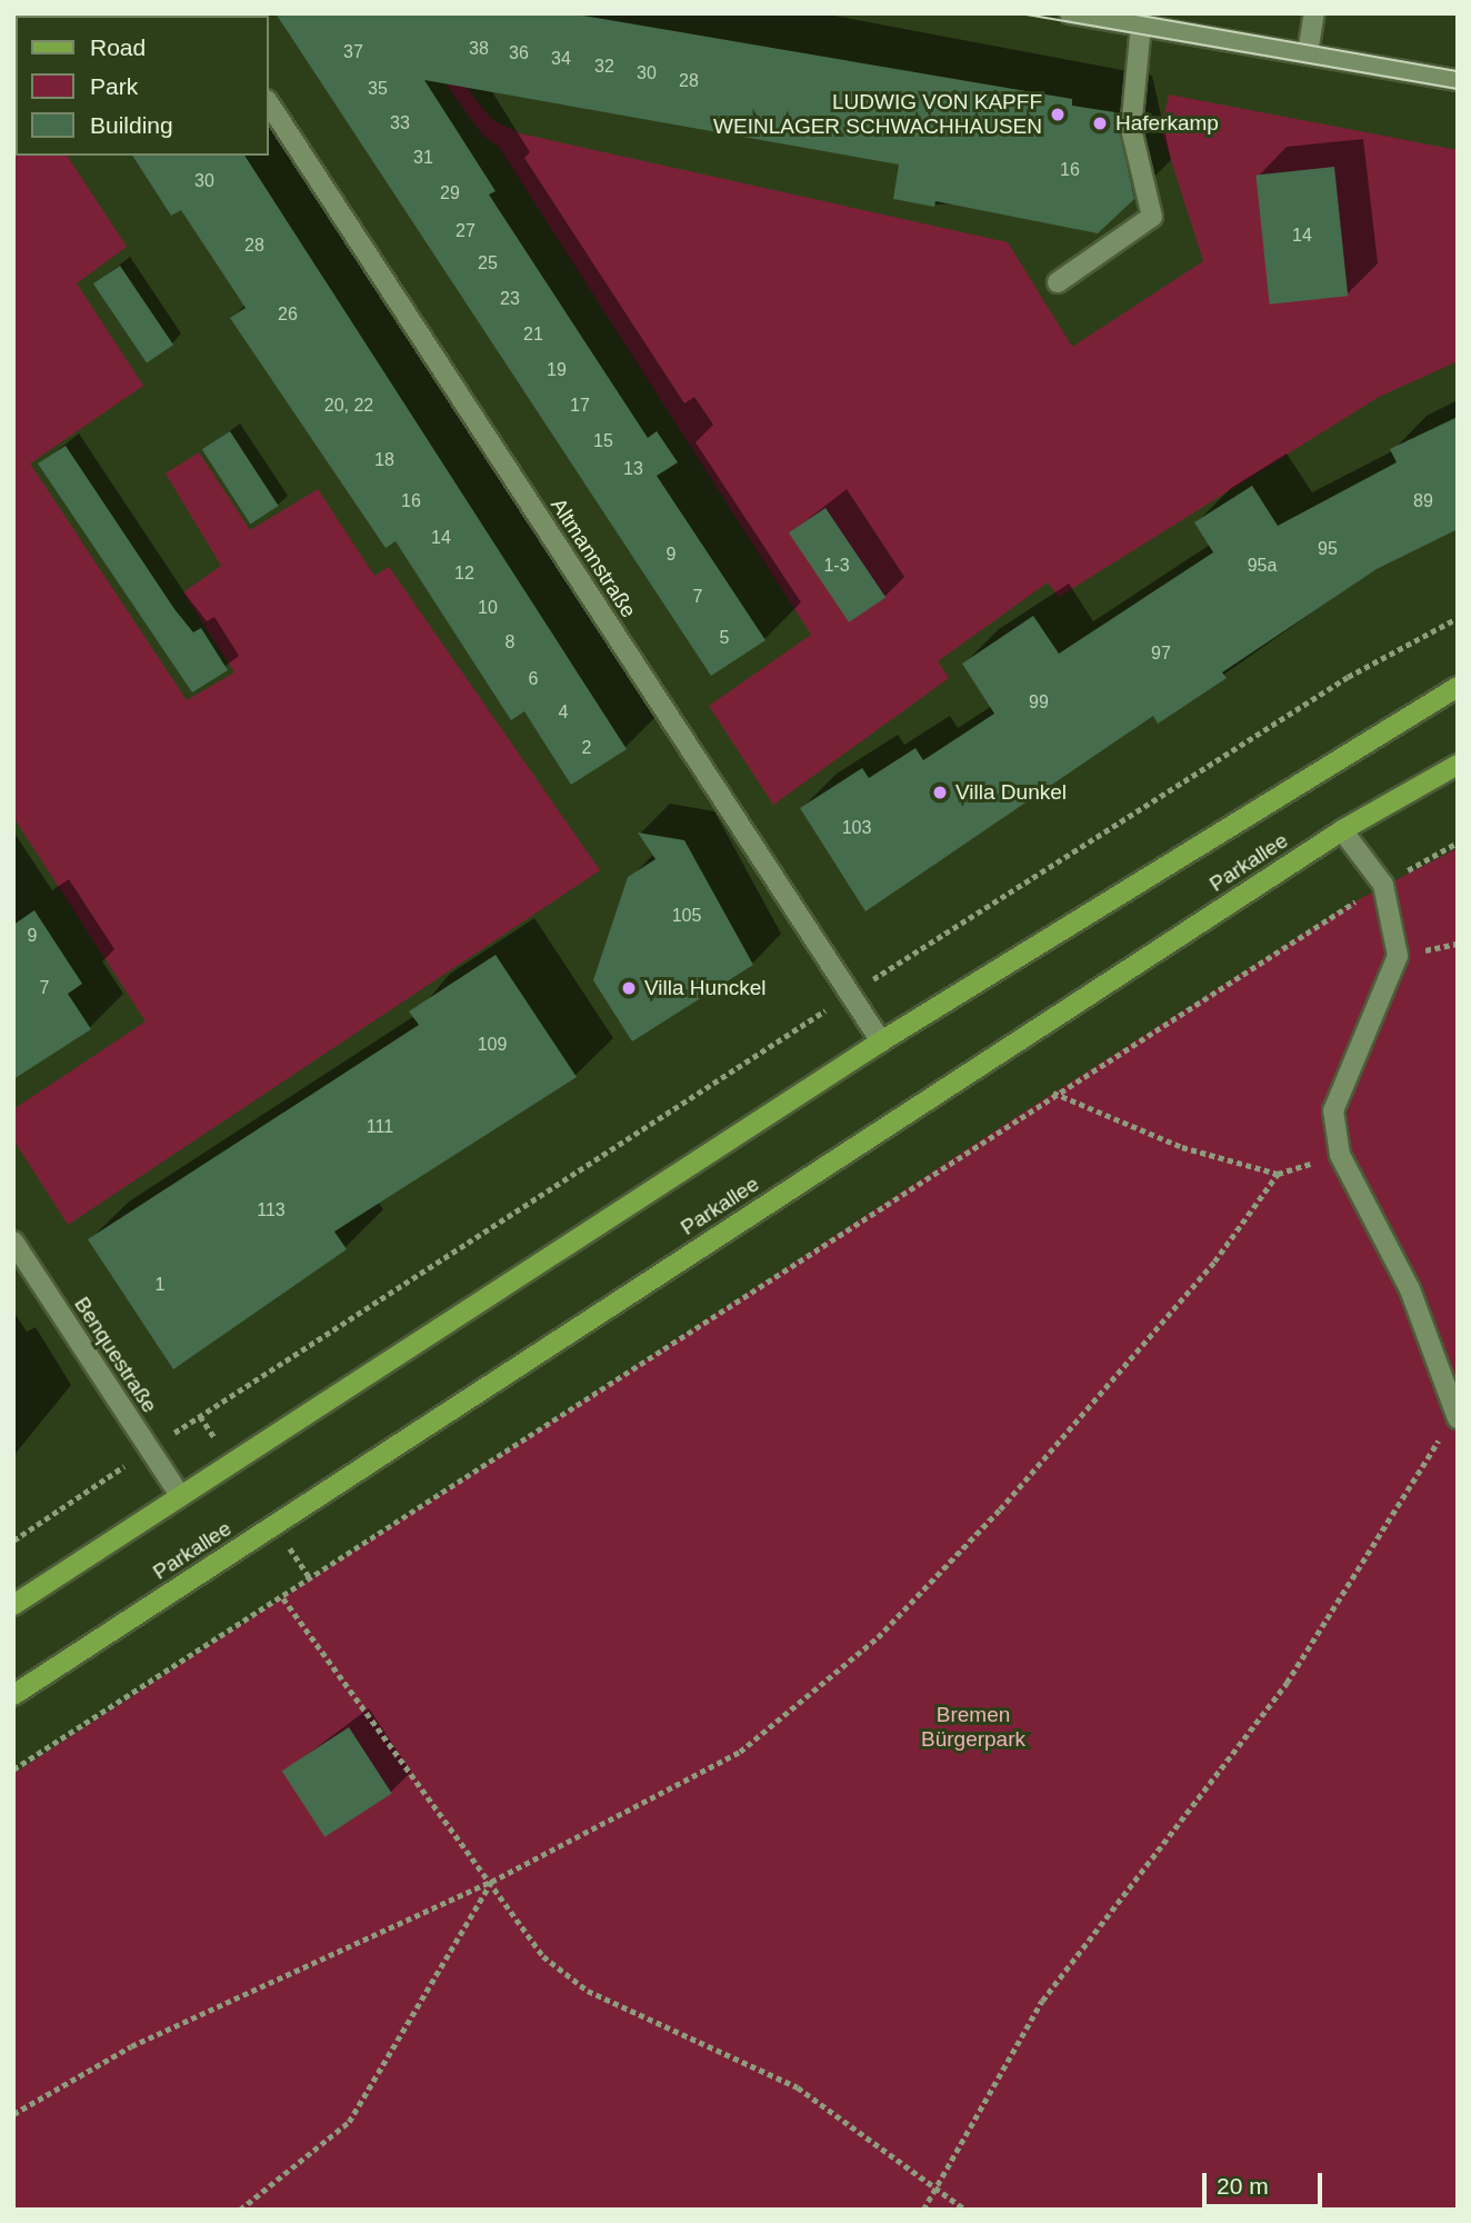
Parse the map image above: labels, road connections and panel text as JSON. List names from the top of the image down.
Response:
{
  "streets": {
    "main road": ["Parkallee"],
    "street": ["Altmannstraße", "Benquestraße"]
  },
  "crossings": [
    ["Altmannstraße", "Parkallee"],
    ["Parkallee", "Benquestraße"]
  ],
  "parks": ["Bremen Bürgerpark"],
  "places": [
    "LUDWIG VON KAPFF WEINLAGER SCHWACHHAUSEN",
    "Haferkamp",
    "Villa Dunkel",
    "Villa Hunckel"
  ],
  "house_numbers": [
    "38",
    "37",
    "36",
    "34",
    "32",
    "30",
    "28",
    "35",
    "33",
    "31",
    "16",
    "30",
    "29",
    "27",
    "14",
    "28",
    "25",
    "23",
    "26",
    "21",
    "19",
    "20, 22",
    "17",
    "15",
    "18",
    "13",
    "16",
    "89",
    "14",
    "95",
    "9",
    "1-3",
    "95a",
    "12",
    "7",
    "10",
    "5",
    "8",
    "97",
    "6",
    "99",
    "4",
    "2",
    "103",
    "105",
    "9",
    "7",
    "109",
    "111",
    "113",
    "1"
  ],
  "legend": ["Road", "Park", "Building"],
  "scale_bar": "20 m"
}
